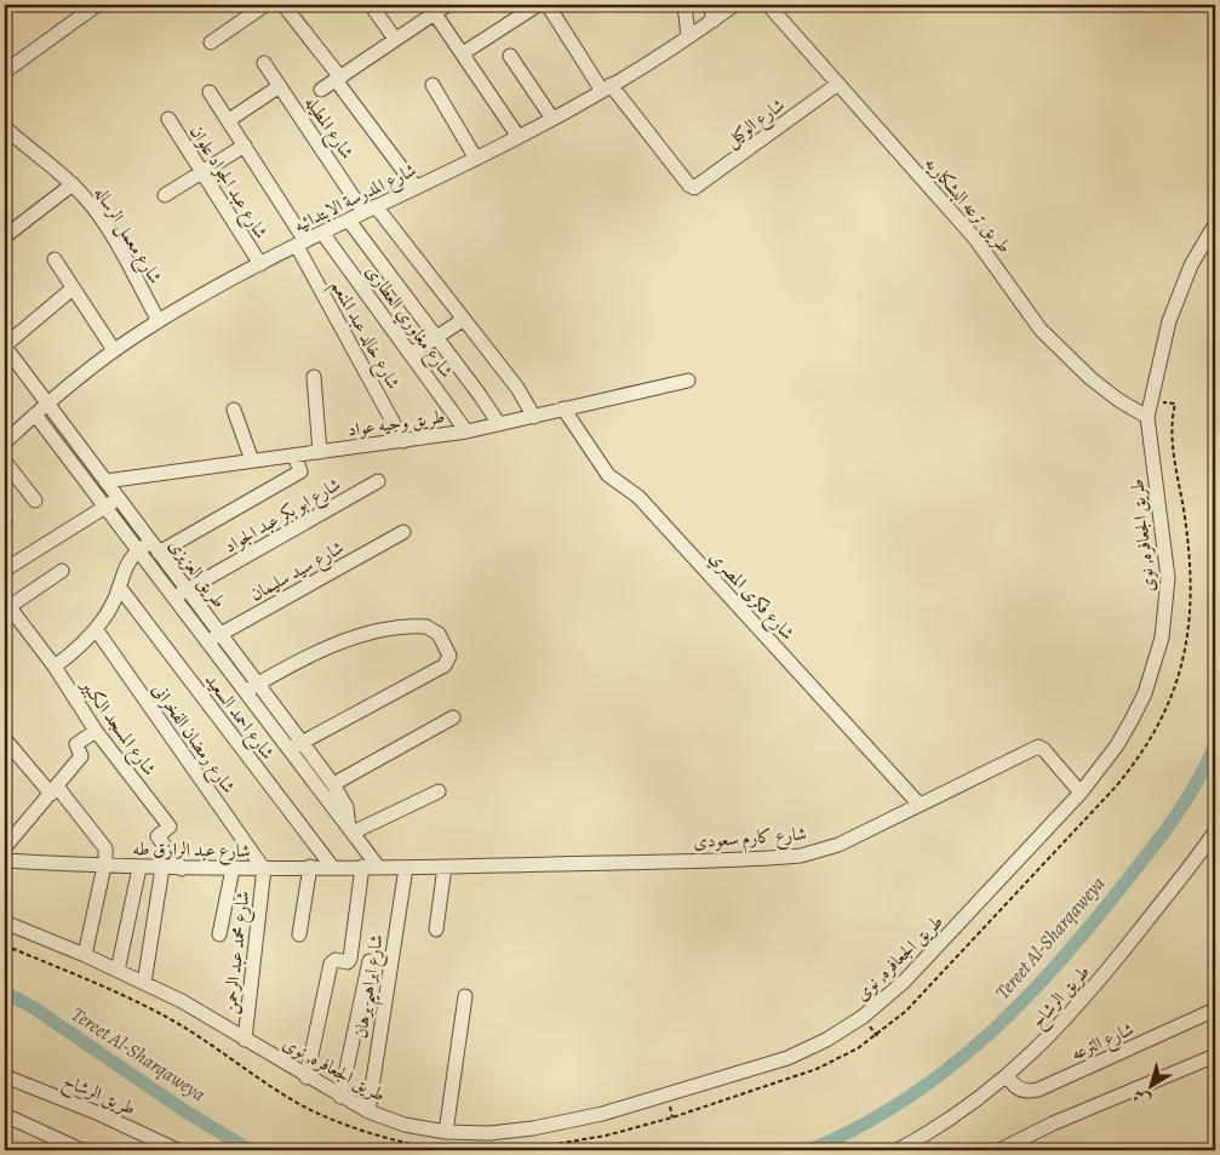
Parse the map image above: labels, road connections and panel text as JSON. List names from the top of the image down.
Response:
{
  "streets": {
    "street": [
      "شارع الوكيل",
      "شارع المطيله",
      "شارع عبد الجواد علوان",
      "شارع المدرسة الابتدائيه",
      "طريق ترعه البشكاريه",
      "شارع معمل الرساله",
      "شارع مغاوري العطارى",
      "شارع خالد عبد المنعم",
      "طريق وجيه عواد",
      "شارع ابو بكر عبد الجواد",
      "طريق الجعافره, نوى",
      "شارع سيد سليمان",
      "طريق العزيزى",
      "شارع فكرى المصري",
      "شارع احمد السعيد",
      "شارع المسجد الكبير",
      "شارع رمضان الفخرانى",
      "شارع كارم سعودى",
      "شارع عبد الرازق طه",
      "شارع محمد عبد الرحمن",
      "شارع ابراهيم برهان",
      "طريق الرشاح",
      "شارع الترعه"
    ]
  },
  "crossings": [
    ["شارع الوكيل", "شارع المدرسة الابتدائيه"],
    ["شارع الوكيل", "طريق ترعه البشكاريه"],
    ["شارع المطيله", "شارع المدرسة الابتدائيه"],
    ["شارع المطيله", "طريق وجيه عواد"],
    ["شارع عبد الجواد علوان", "شارع المدرسة الابتدائيه"],
    ["شارع المدرسة الابتدائيه", "شارع معمل الرساله"],
    ["شارع المدرسة الابتدائيه", "شارع مغاوري العطارى"],
    ["شارع المدرسة الابتدائيه", "شارع خالد عبد المنعم"],
    ["شارع المدرسة الابتدائيه", "طريق العزيزى"],
    ["طريق ترعه البشكاريه", "طريق الجعافره, نوى"],
    ["شارع مغاوري العطارى", "طريق وجيه عواد"],
    ["شارع خالد عبد المنعم", "طريق وجيه عواد"],
    ["طريق وجيه عواد", "طريق العزيزى"],
    ["طريق وجيه عواد", "شارع فكرى المصري"],
    ["شارع ابو بكر عبد الجواد", "طريق العزيزى"],
    ["طريق الجعافره, نوى", "شارع كارم سعودى"],
    ["طريق الجعافره, نوى", "شارع محمد عبد الرحمن"],
    ["طريق الجعافره, نوى", "شارع ابراهيم برهان"],
    ["شارع سيد سليمان", "طريق العزيزى"],
    ["طريق العزيزى", "شارع كارم سعودى"],
    ["طريق العزيزى", "شارع عبد الرازق طه"],
    ["شارع فكرى المصري", "شارع كارم سعودى"],
    ["شارع احمد السعيد", "شارع عبد الرازق طه"],
    ["شارع المسجد الكبير", "شارع عبد الرازق طه"],
    ["شارع رمضان الفخرانى", "شارع عبد الرازق طه"],
    ["شارع رمضان الفخرانى", "شارع محمد عبد الرحمن"],
    ["شارع كارم سعودى", "شارع عبد الرازق طه"],
    ["شارع كارم سعودى", "شارع ابراهيم برهان"],
    ["شارع عبد الرازق طه", "شارع محمد عبد الرحمن"],
    ["طريق الرشاح", "شارع الترعه"]
  ],
  "water": ["Tereet Al-Sharqaweya"],
  "north": "bottom left"
}
